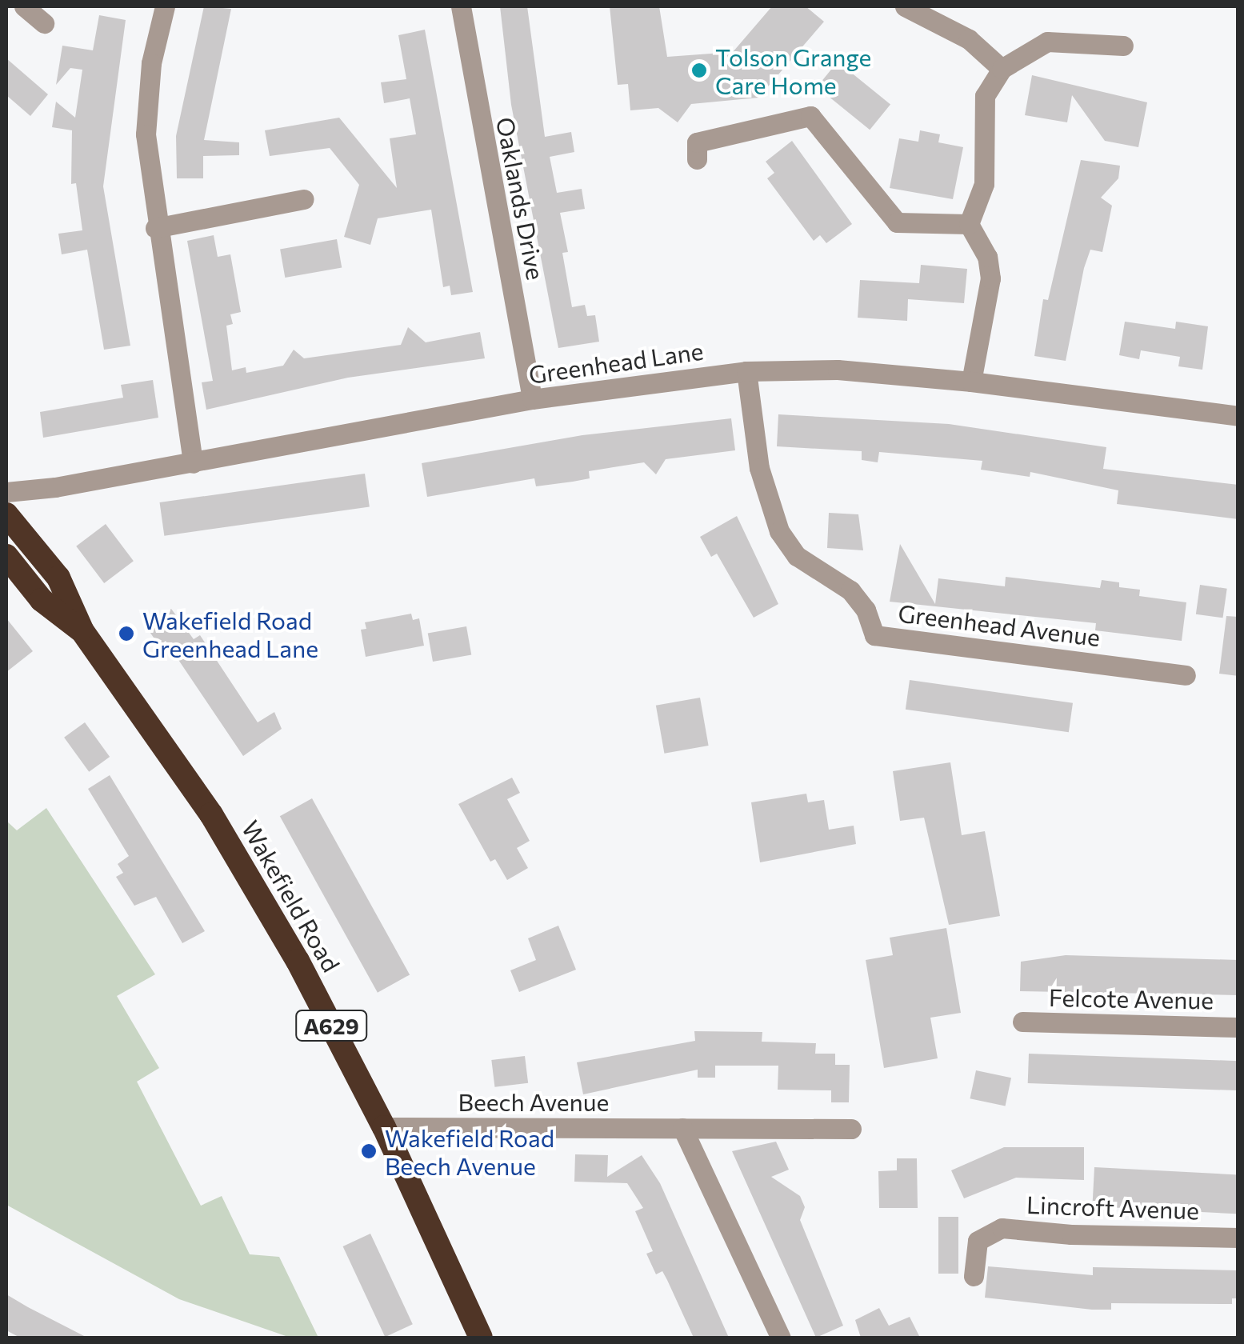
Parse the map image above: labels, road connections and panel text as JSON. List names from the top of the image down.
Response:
{
  "streets": {
    "highway": ["Wakefield Road", "A629"],
    "street": [
      "Oaklands Drive",
      "Greenhead Lane",
      "Greenhead Avenue",
      "Felcote Avenue",
      "Beech Avenue",
      "Lincroft Avenue"
    ]
  },
  "crossings": [
    ["Oaklands Drive", "Greenhead Lane"],
    ["Greenhead Lane", "Greenhead Avenue"],
    ["Wakefield Road", "Beech Avenue"]
  ],
  "places": ["Tolson Grange Care Home", "Wakefield Road Greenhead Lane", "Wakefield Road Beech Avenue"]
}
